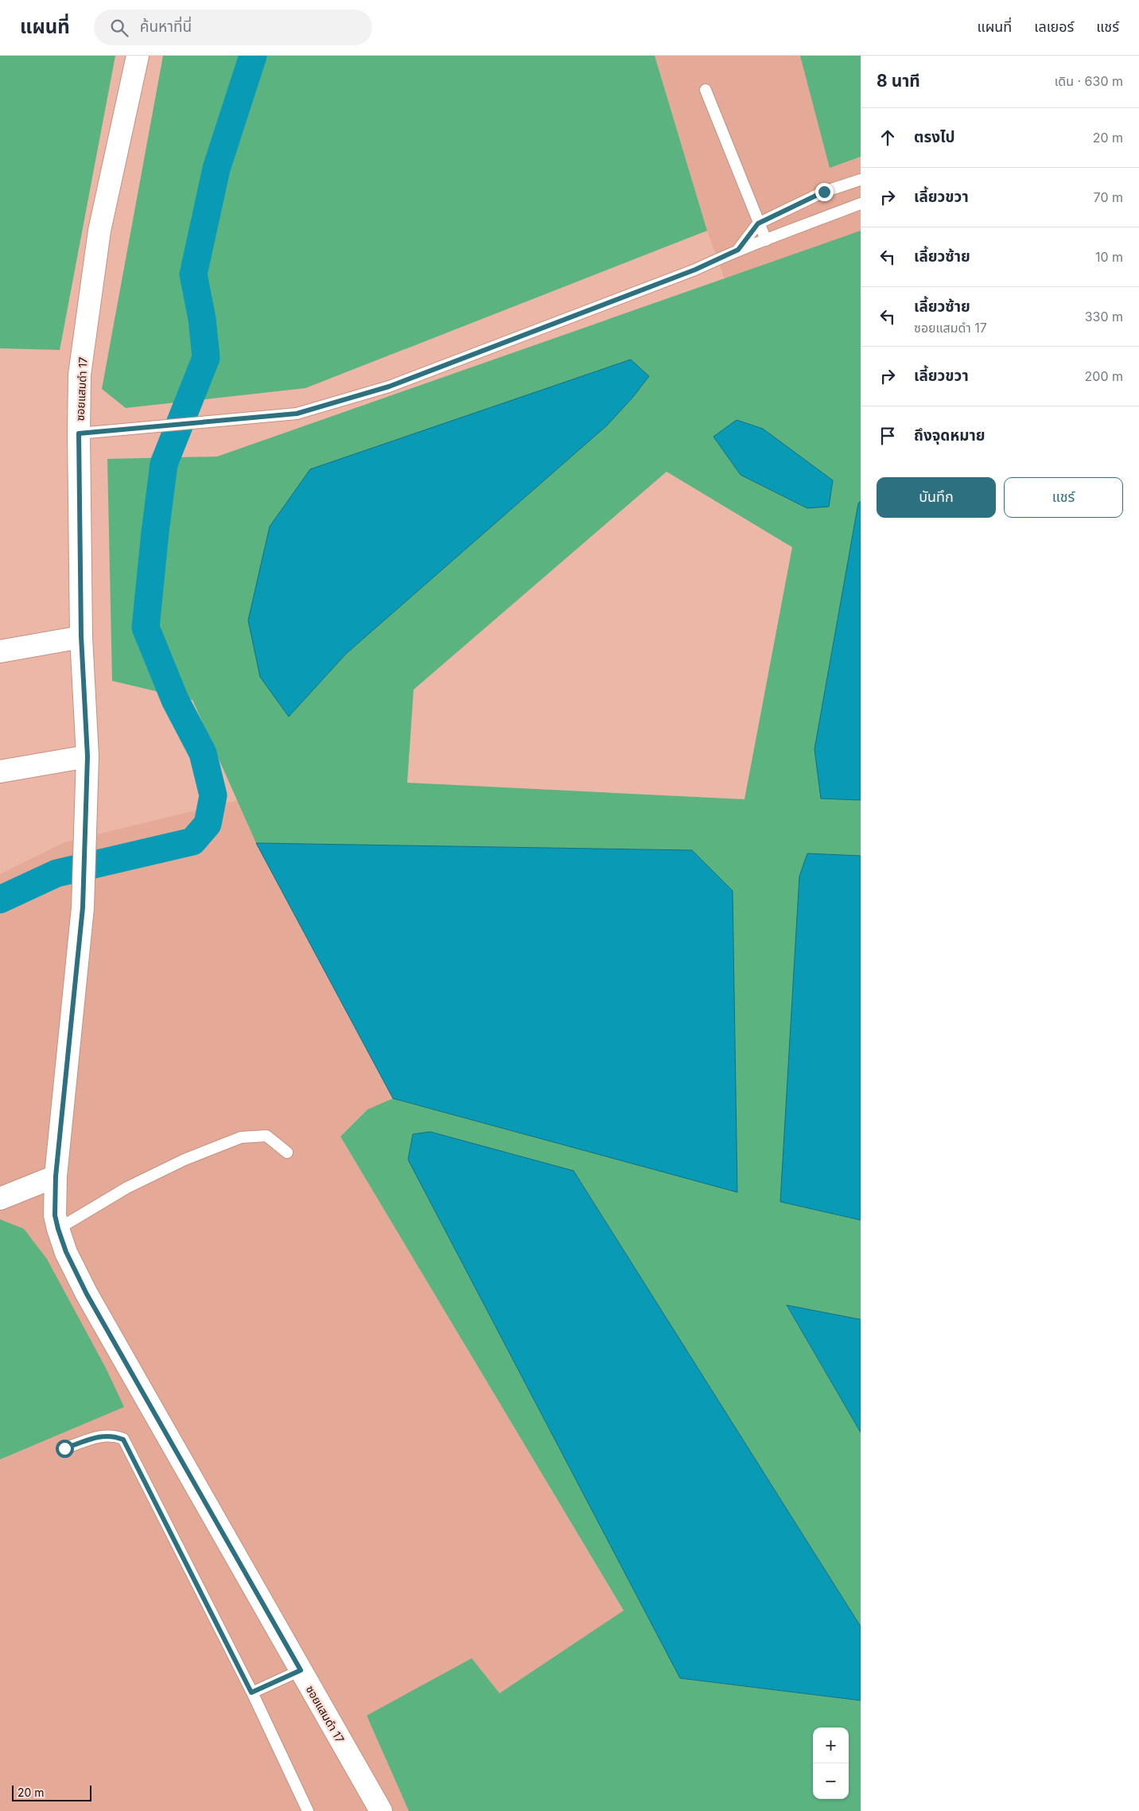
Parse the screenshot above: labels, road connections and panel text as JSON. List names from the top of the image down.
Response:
{
  "streets": {
    "street": ["ซอยแสมดำ 17"]
  },
  "scale_bar": "20 m",
  "page": {
    "header": "แผนที่",
    "search": "ค้นหาที่นี่",
    "nav": ["แผนที่", "เลเยอร์", "แชร์"],
    "heading": ["8 นาที", "เดิน · 630 m"],
    "list": [
      ["ตรงไป", "20 m"],
      ["เลี้ยวขวา", "70 m"],
      ["เลี้ยวซ้าย", "10 m"],
      ["เลี้ยวซ้าย", "ซอยแสมดำ 17", "330 m"],
      ["เลี้ยวขวา", "200 m"],
      "ถึงจุดหมาย"
    ],
    "buttons": ["บันทึก", "แชร์"],
    "map_buttons": ["+", "−"],
    "scale": "20 m"
  }
}
